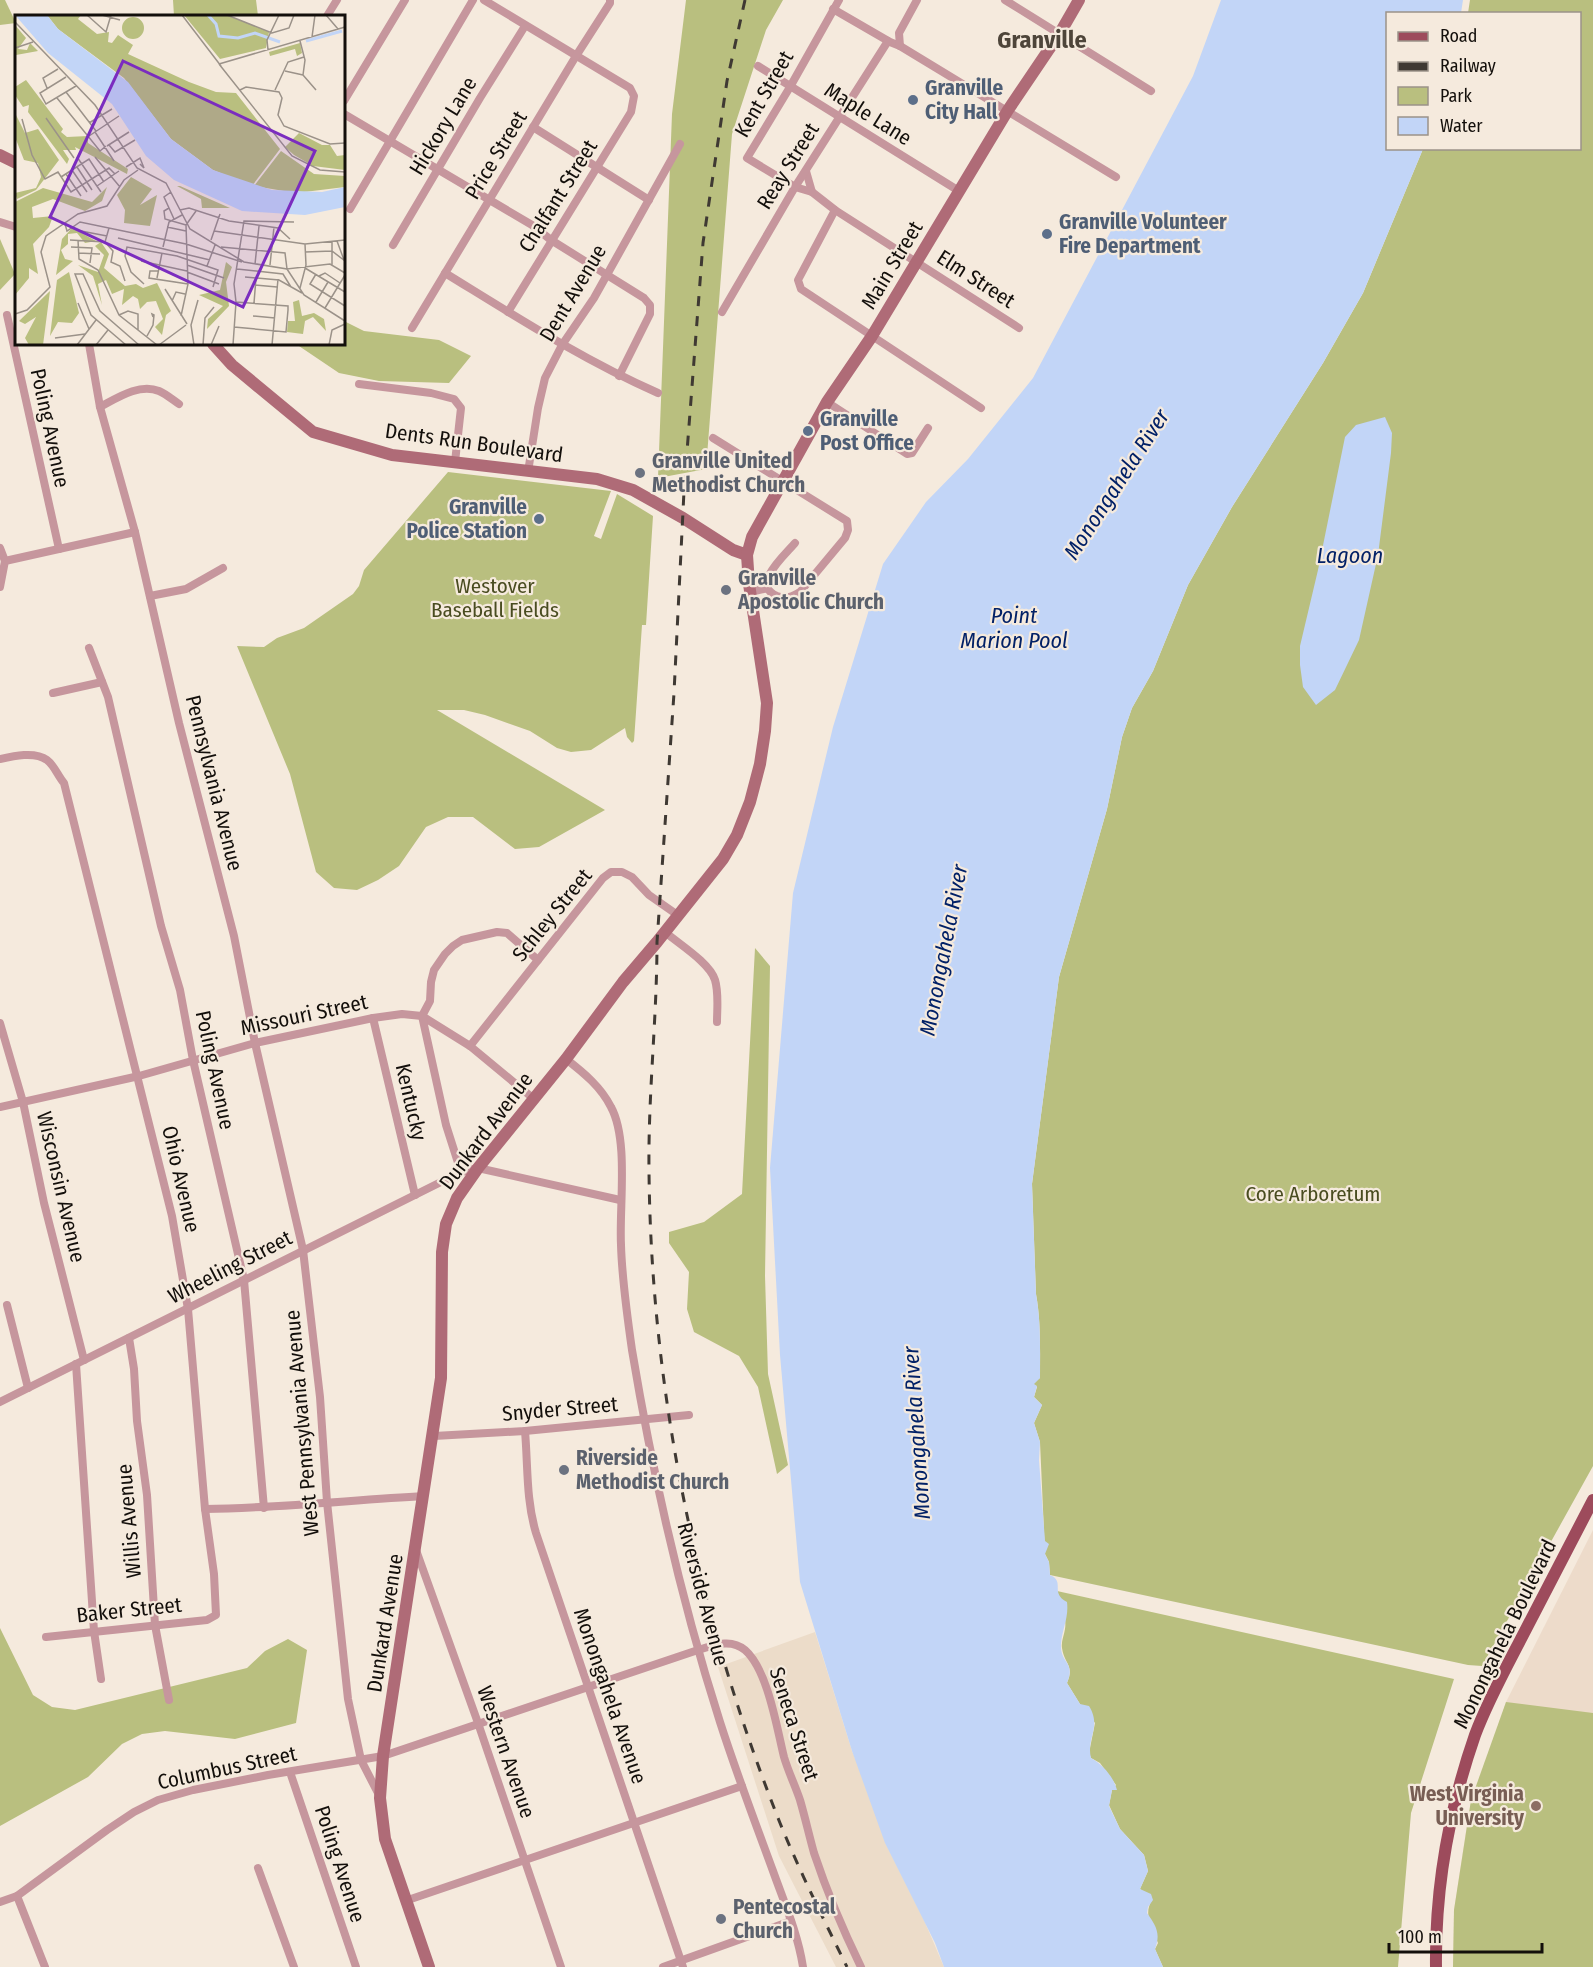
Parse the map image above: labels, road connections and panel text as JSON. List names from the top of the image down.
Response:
{
  "streets": {
    "main road": [
      "Main Street",
      "Dents Run Boulevard",
      "Dunkard Avenue",
      "Monongahela Boulevard"
    ],
    "street": [
      "Kent Street",
      "Maple Lane",
      "Hickory Lane",
      "Price Street",
      "Reay Street",
      "Chalfant Street",
      "Elm Street",
      "Dent Avenue",
      "Poling Avenue",
      "Pennsylvania Avenue",
      "Schley Street",
      "Missouri Street",
      "Kentucky",
      "Ohio Avenue",
      "Wisconsin Avenue",
      "Wheeling Street",
      "Snyder Street",
      "West Pennsylvania Avenue",
      "Willis Avenue",
      "Riverside Avenue",
      "Baker Street",
      "Monongahela Avenue",
      "Seneca Street",
      "Western Avenue",
      "Columbus Street"
    ]
  },
  "crossings": [
    ["Kent Street", "Maple Lane"],
    ["Kent Street", "Reay Street"],
    ["Maple Lane", "Reay Street"],
    ["Maple Lane", "Main Street"],
    ["Price Street", "Chalfant Street"],
    ["Main Street", "Elm Street"],
    ["Main Street", "Dents Run Boulevard"],
    ["Main Street", "Dunkard Avenue"],
    ["Dent Avenue", "Dents Run Boulevard"],
    ["Poling Avenue", "Missouri Street"],
    ["Poling Avenue", "Wheeling Street"],
    ["Poling Avenue", "Columbus Street"],
    ["Dents Run Boulevard", "Dunkard Avenue"],
    ["Pennsylvania Avenue", "Missouri Street"],
    ["Pennsylvania Avenue", "West Pennsylvania Avenue"],
    ["Schley Street", "Dunkard Avenue"],
    ["Missouri Street", "Kentucky"],
    ["Missouri Street", "Ohio Avenue"],
    ["Missouri Street", "Wisconsin Avenue"],
    ["Missouri Street", "West Pennsylvania Avenue"],
    ["Kentucky", "Wheeling Street"],
    ["Dunkard Avenue", "Wheeling Street"],
    ["Dunkard Avenue", "Snyder Street"],
    ["Dunkard Avenue", "West Pennsylvania Avenue"],
    ["Dunkard Avenue", "Riverside Avenue"],
    ["Dunkard Avenue", "Seneca Street"],
    ["Dunkard Avenue", "Western Avenue"],
    ["Dunkard Avenue", "Columbus Street"],
    ["Ohio Avenue", "Wheeling Street"],
    ["Ohio Avenue", "Baker Street"],
    ["Wisconsin Avenue", "Wheeling Street"],
    ["Wisconsin Avenue", "Baker Street"],
    ["Wheeling Street", "West Pennsylvania Avenue"],
    ["Wheeling Street", "Willis Avenue"],
    ["Snyder Street", "Riverside Avenue"],
    ["Snyder Street", "Monongahela Avenue"],
    ["West Pennsylvania Avenue", "Columbus Street"],
    ["Willis Avenue", "Baker Street"],
    ["Riverside Avenue", "Seneca Street"],
    ["Monongahela Avenue", "Seneca Street"],
    ["Seneca Street", "Western Avenue"],
    ["Seneca Street", "Columbus Street"]
  ],
  "districts": ["Granville"],
  "water": ["Monongahela River", "Lagoon", "Point Marion Pool"],
  "parks": ["Westover Baseball Fields", "Core Arboretum"],
  "places": [
    "Granville City Hall",
    "Granville Volunteer Fire Department",
    "Granville Post Office",
    "Granville United Methodist Church",
    "Granville Police Station",
    "Granville Apostolic Church",
    "Riverside Methodist Church",
    "West Virginia University",
    "Pentecostal Church"
  ],
  "legend": [
    "Road",
    "Railway",
    "Park",
    "Water"
  ],
  "scale_bar": "100 m"
}
